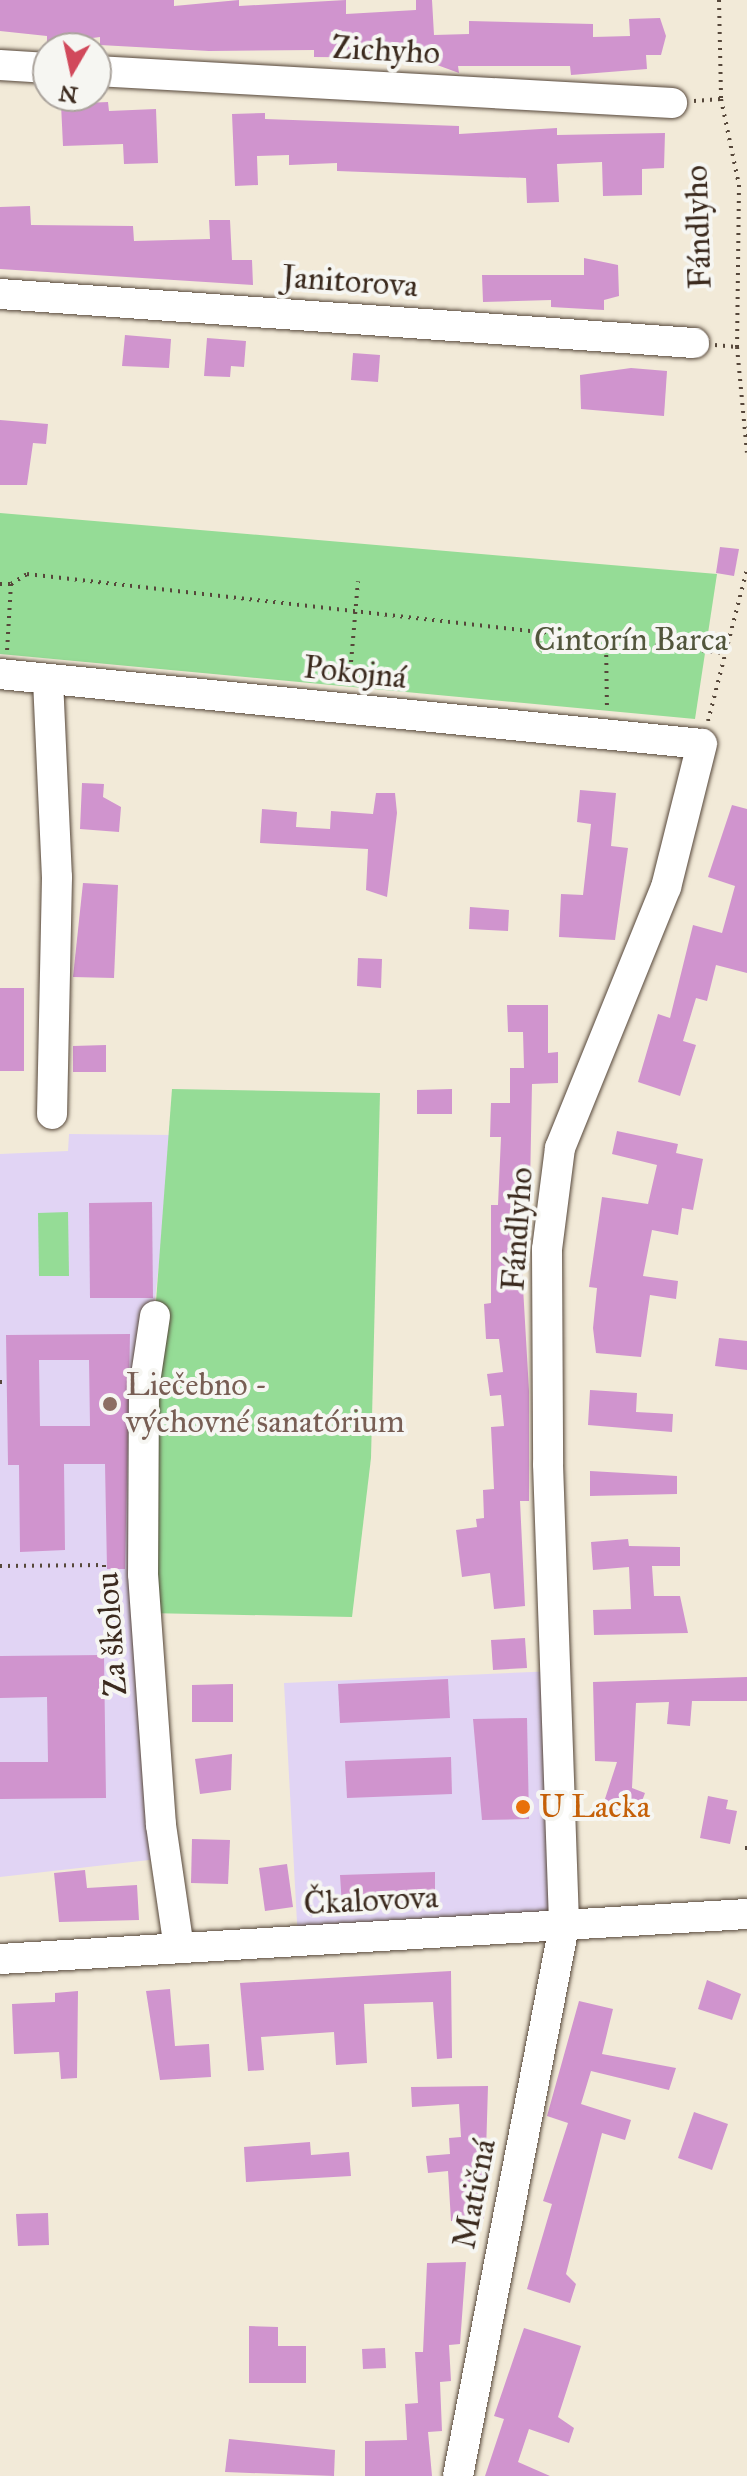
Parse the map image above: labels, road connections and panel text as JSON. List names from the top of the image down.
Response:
{
  "streets": {
    "street": [
      "Zichyho",
      "Fándlyho",
      "Janitorova",
      "Pokojná",
      "Za školou",
      "Čkalovova",
      "Matičná"
    ]
  },
  "crossings": [
    ["Fándlyho", "Pokojná"],
    ["Fándlyho", "Čkalovova"],
    ["Fándlyho", "Matičná"],
    ["Za školou", "Čkalovova"],
    ["Čkalovova", "Matičná"]
  ],
  "parks": ["Cintorín Barca"],
  "places": ["Liečebno - výchovné sanatórium", "U Lacka"],
  "north": "bottom"
}
